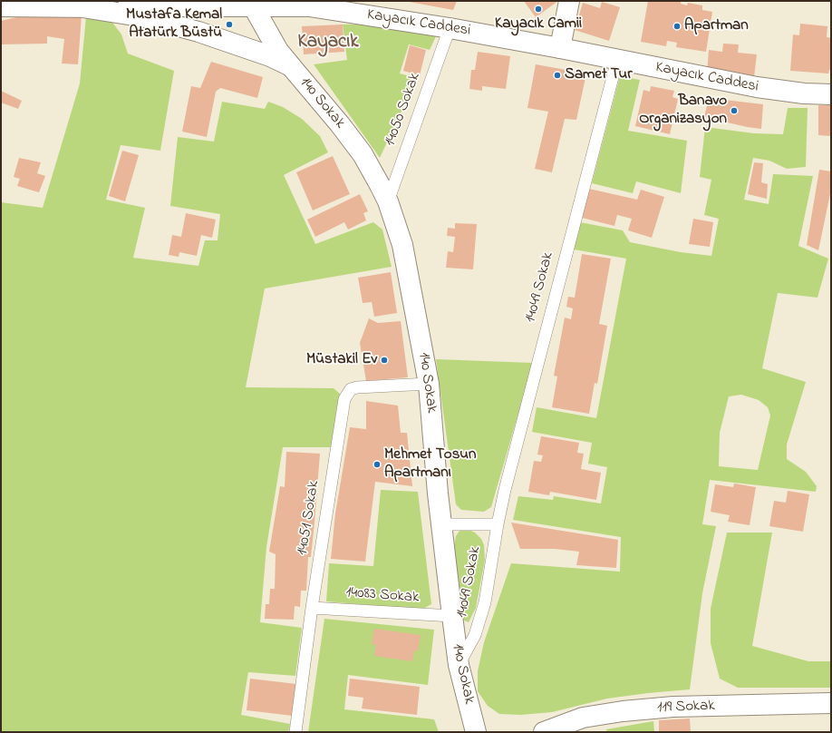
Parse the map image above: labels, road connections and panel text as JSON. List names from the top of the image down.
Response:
{
  "streets": {
    "street": ["Kayacık Caddesi", "140 Sokak", "119 Sokak"],
    "lane": [
      "14050 Sokak",
      "14049 Sokak",
      "14051 Sokak",
      "14083 Sokak"
    ]
  },
  "crossings": [
    ["Kayacık Caddesi", "140 Sokak"],
    ["Kayacık Caddesi", "14050 Sokak"],
    ["Kayacık Caddesi", "14049 Sokak"],
    ["140 Sokak", "14050 Sokak"],
    ["140 Sokak", "14049 Sokak"],
    ["140 Sokak", "14051 Sokak"],
    ["140 Sokak", "14083 Sokak"],
    ["14051 Sokak", "14083 Sokak"]
  ],
  "districts": ["Kayacık"],
  "places": [
    "Kayacık Camii",
    "Mustafa Kemal Atatürk Büstü",
    "Apartman",
    "Samet Tur",
    "Banavo Organizasyon",
    "Müstakil Ev",
    "Mehmet Tosun Apartmanı"
  ]
}
